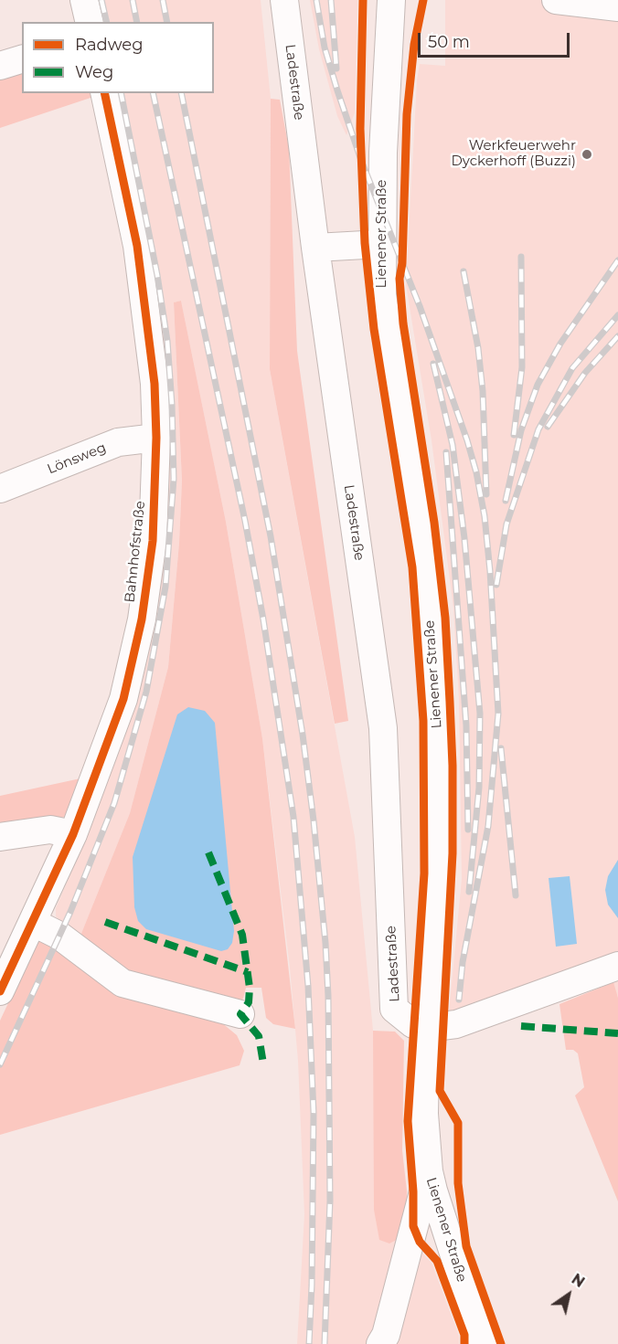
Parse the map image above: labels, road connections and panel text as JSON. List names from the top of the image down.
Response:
{
  "streets": {
    "street": [
      "Ladestraße",
      "Lienener Straße",
      "Lönsweg",
      "Bahnhofstraße"
    ]
  },
  "crossings": [
    ["Ladestraße", "Lienener Straße"],
    ["Lönsweg", "Bahnhofstraße"]
  ],
  "places": ["Werkfeuerwehr Dyckerhoff (Buzzi)"],
  "legend": ["Radweg", "Weg"],
  "scale_bar": "50 m",
  "north": "top right"
}
